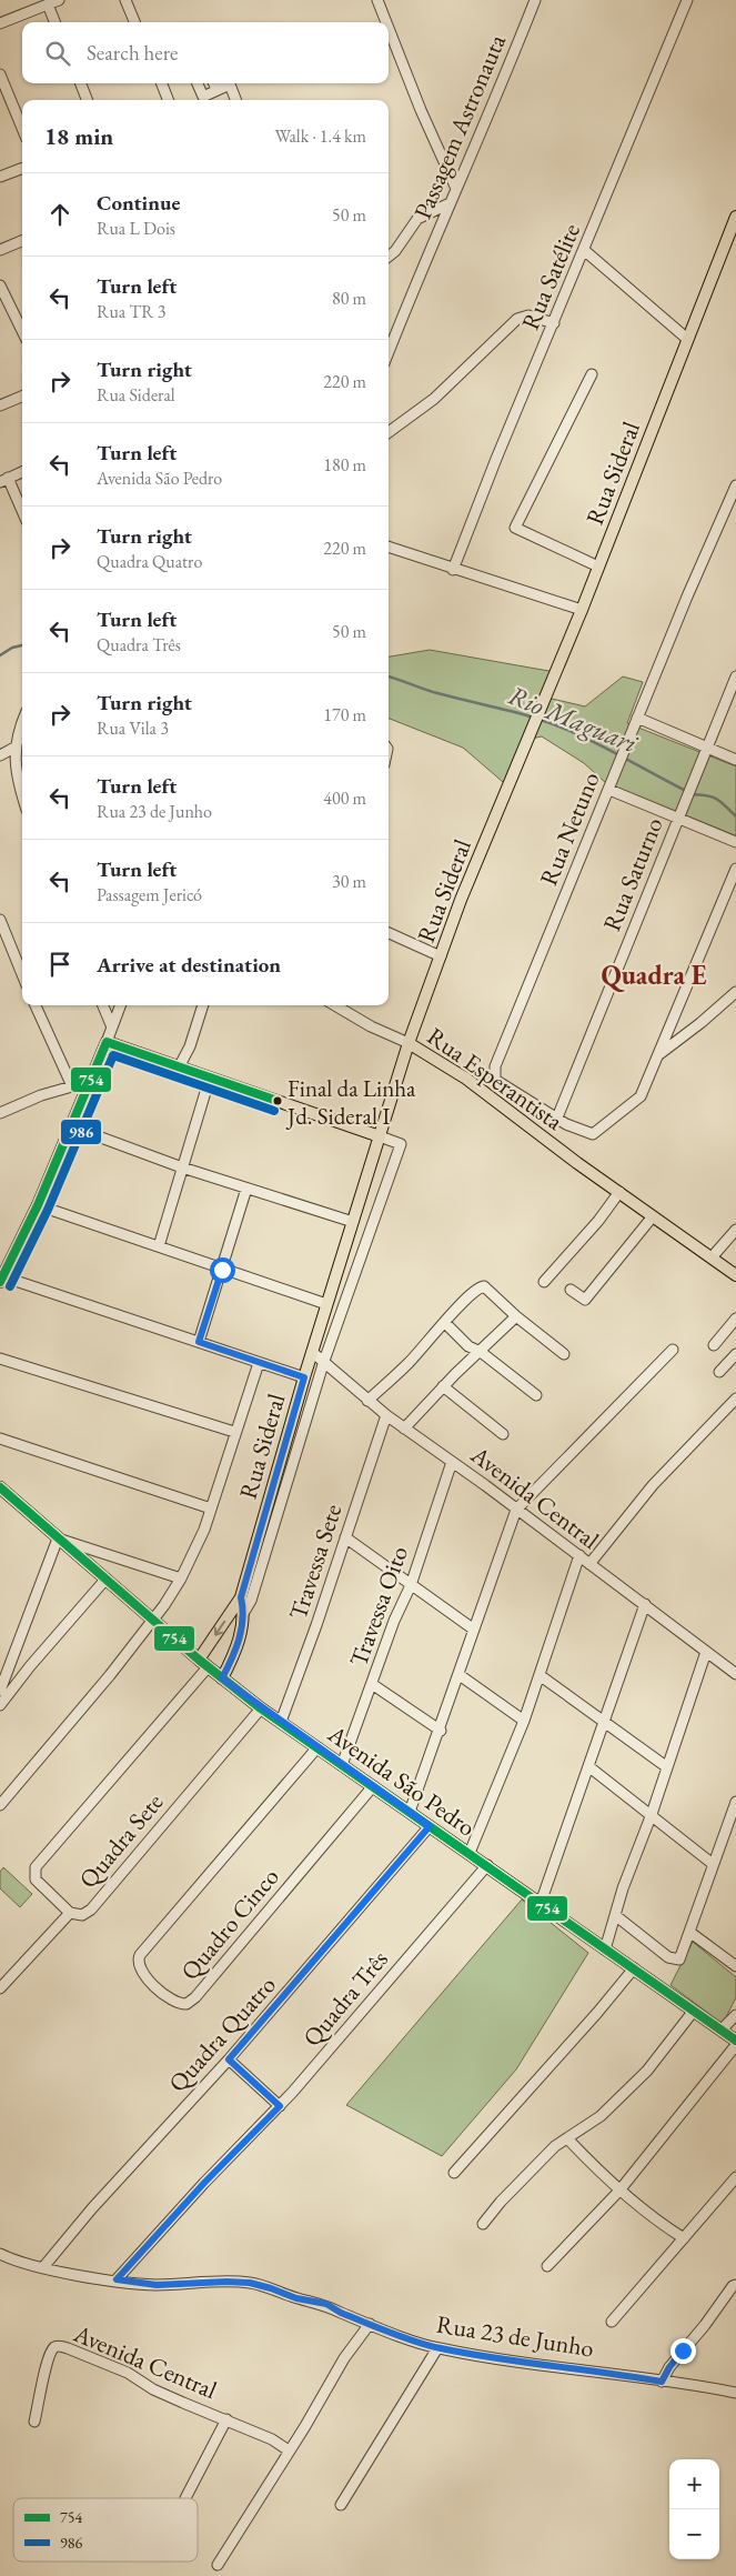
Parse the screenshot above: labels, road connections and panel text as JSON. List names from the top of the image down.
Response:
{
  "streets": {
    "main road": ["Rua Sideral", "Rua Esperantista", "Avenida São Pedro"],
    "street": [
      "Passagem Astronauta",
      "Rua Satélite",
      "Rua Netuno",
      "Rua Saturno",
      "Avenida Central",
      "Travessa Sete",
      "Travessa Oito",
      "Quadra Sete",
      "Quadro Cinco",
      "Quadra Três",
      "Quadra Quatro",
      "Rua 23 de Junho"
    ]
  },
  "crossings": [
    ["Rua Sideral", "Rua Esperantista"],
    ["Rua Sideral", "Avenida Central"],
    ["Rua Sideral", "Avenida São Pedro"],
    ["Rua Sideral", "Quadra Sete"],
    ["Rua Netuno", "Rua Saturno"],
    ["Avenida Central", "Travessa Sete"],
    ["Avenida Central", "Travessa Oito"],
    ["Travessa Sete", "Avenida São Pedro"],
    ["Travessa Oito", "Avenida São Pedro"],
    ["Avenida São Pedro", "Quadra Sete"],
    ["Avenida São Pedro", "Quadro Cinco"],
    ["Avenida São Pedro", "Quadra Três"],
    ["Avenida São Pedro", "Quadra Quatro"],
    ["Quadra Três", "Rua 23 de Junho"],
    ["Quadra Quatro", "Rua 23 de Junho"]
  ],
  "districts": ["Quadra E"],
  "water": ["Rio Maguari"],
  "places": ["Final da Linha Jd. Sideral I"],
  "lines": ["transit line 754", "transit line 986"],
  "legend": ["754", "986"],
  "page": {
    "search": "Search here",
    "heading": ["18 min", "Walk · 1.4 km"],
    "list": [
      ["Continue", "Rua L Dois", "50 m"],
      ["Turn left", "Rua TR 3", "80 m"],
      ["Turn right", "Rua Sideral", "220 m"],
      ["Turn left", "Avenida São Pedro", "180 m"],
      ["Turn right", "Quadra Quatro", "220 m"],
      ["Turn left", "Quadra Três", "50 m"],
      ["Turn right", "Rua Vila 3", "170 m"],
      ["Turn left", "Rua 23 de Junho", "400 m"],
      ["Turn left", "Passagem Jericó", "30 m"],
      "Arrive at destination"
    ],
    "map_buttons": ["+", "−"]
  }
}
